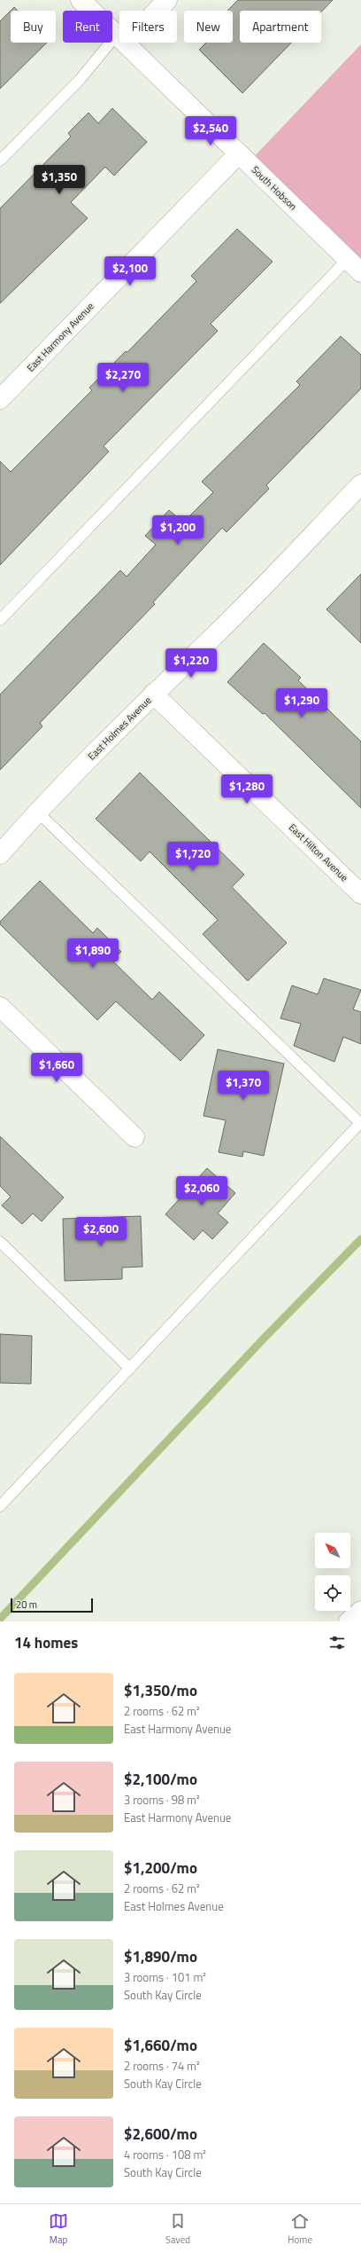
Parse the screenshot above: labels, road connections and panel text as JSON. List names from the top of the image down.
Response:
{
  "streets": {
    "main road": [
      "South Hobson",
      "East Harmony Avenue",
      "East Holmes Avenue",
      "East Hilton Avenue"
    ]
  },
  "crossings": [
    ["South Hobson", "East Harmony Avenue"],
    ["East Holmes Avenue", "East Hilton Avenue"]
  ],
  "scale_bar": "20 m",
  "north": "top left",
  "page": {
    "chip": [
      "Buy",
      "Rent",
      "Filters",
      "New",
      "Apartment"
    ],
    "price": [
      "$2,540",
      "$1,350",
      "$2,100",
      "$2,270",
      "$1,200",
      "$1,220",
      "$1,290",
      "$1,280",
      "$1,720",
      "$1,890",
      "$1,660",
      "$1,370",
      "$2,060",
      "$2,600"
    ],
    "scale": "20 m",
    "heading": "14 homes",
    "list": [
      {
        "name": "$1,350/mo",
        "note": "2 rooms · 62 m² · East Harmony Avenue"
      },
      {
        "name": "$2,100/mo",
        "note": "3 rooms · 98 m² · East Harmony Avenue"
      },
      {
        "name": "$1,200/mo",
        "note": "2 rooms · 62 m² · East Holmes Avenue"
      },
      {
        "name": "$1,890/mo",
        "note": "3 rooms · 101 m² · South Kay Circle"
      },
      {
        "name": "$1,660/mo",
        "note": "2 rooms · 74 m² · South Kay Circle"
      },
      {
        "name": "$2,600/mo",
        "note": "4 rooms · 108 m² · South Kay Circle"
      }
    ],
    "tabs": ["Map", "Saved", "Home"]
  }
}
